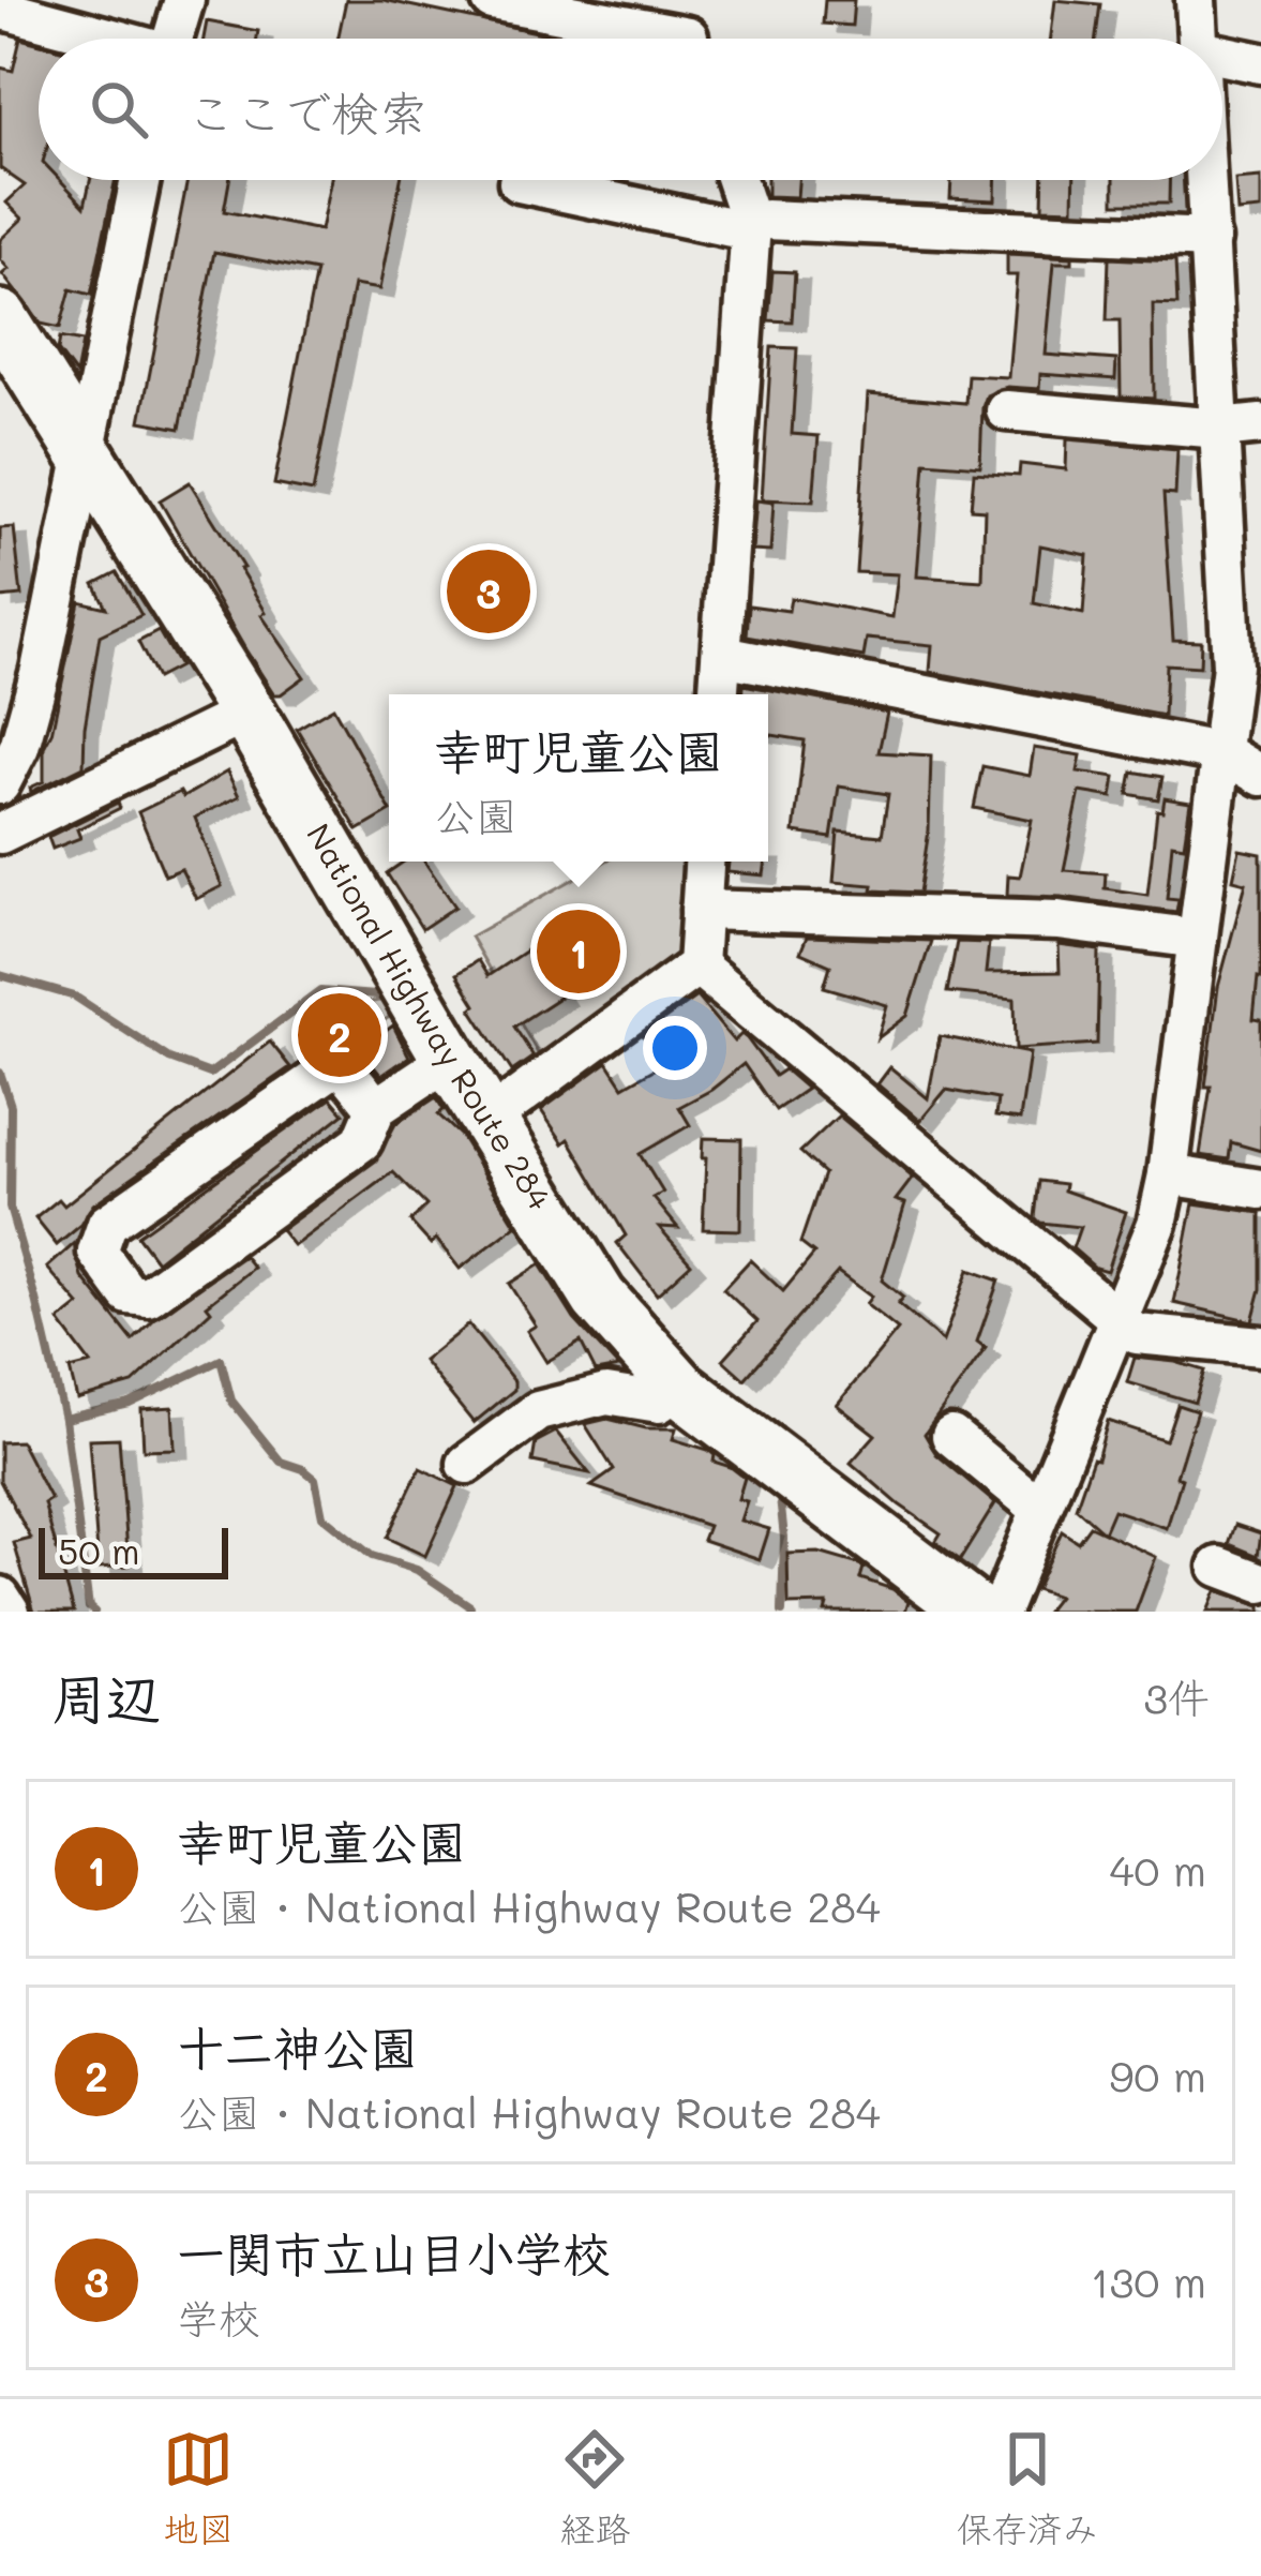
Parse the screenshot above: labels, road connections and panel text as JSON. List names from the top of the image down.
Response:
{
  "streets": {
    "highway": ["National Highway Route 284"]
  },
  "scale_bar": "50 m",
  "page": {
    "search": "ここで検索",
    "pins": ["3", "1", "2"],
    "popup": ["幸町児童公園", "公園"],
    "scale": "50 m",
    "heading": ["周辺", "3件"],
    "list": [
      {
        "mark": "1",
        "name": "幸町児童公園",
        "note": "公園 · National Highway Route 284",
        "value": "40 m"
      },
      {
        "mark": "2",
        "name": "十二神公園",
        "note": "公園 · National Highway Route 284",
        "value": "90 m"
      },
      {
        "mark": "3",
        "name": "一関市立山目小学校",
        "note": "学校",
        "value": "130 m"
      }
    ],
    "nav": ["地図", "経路", "保存済み"]
  }
}
